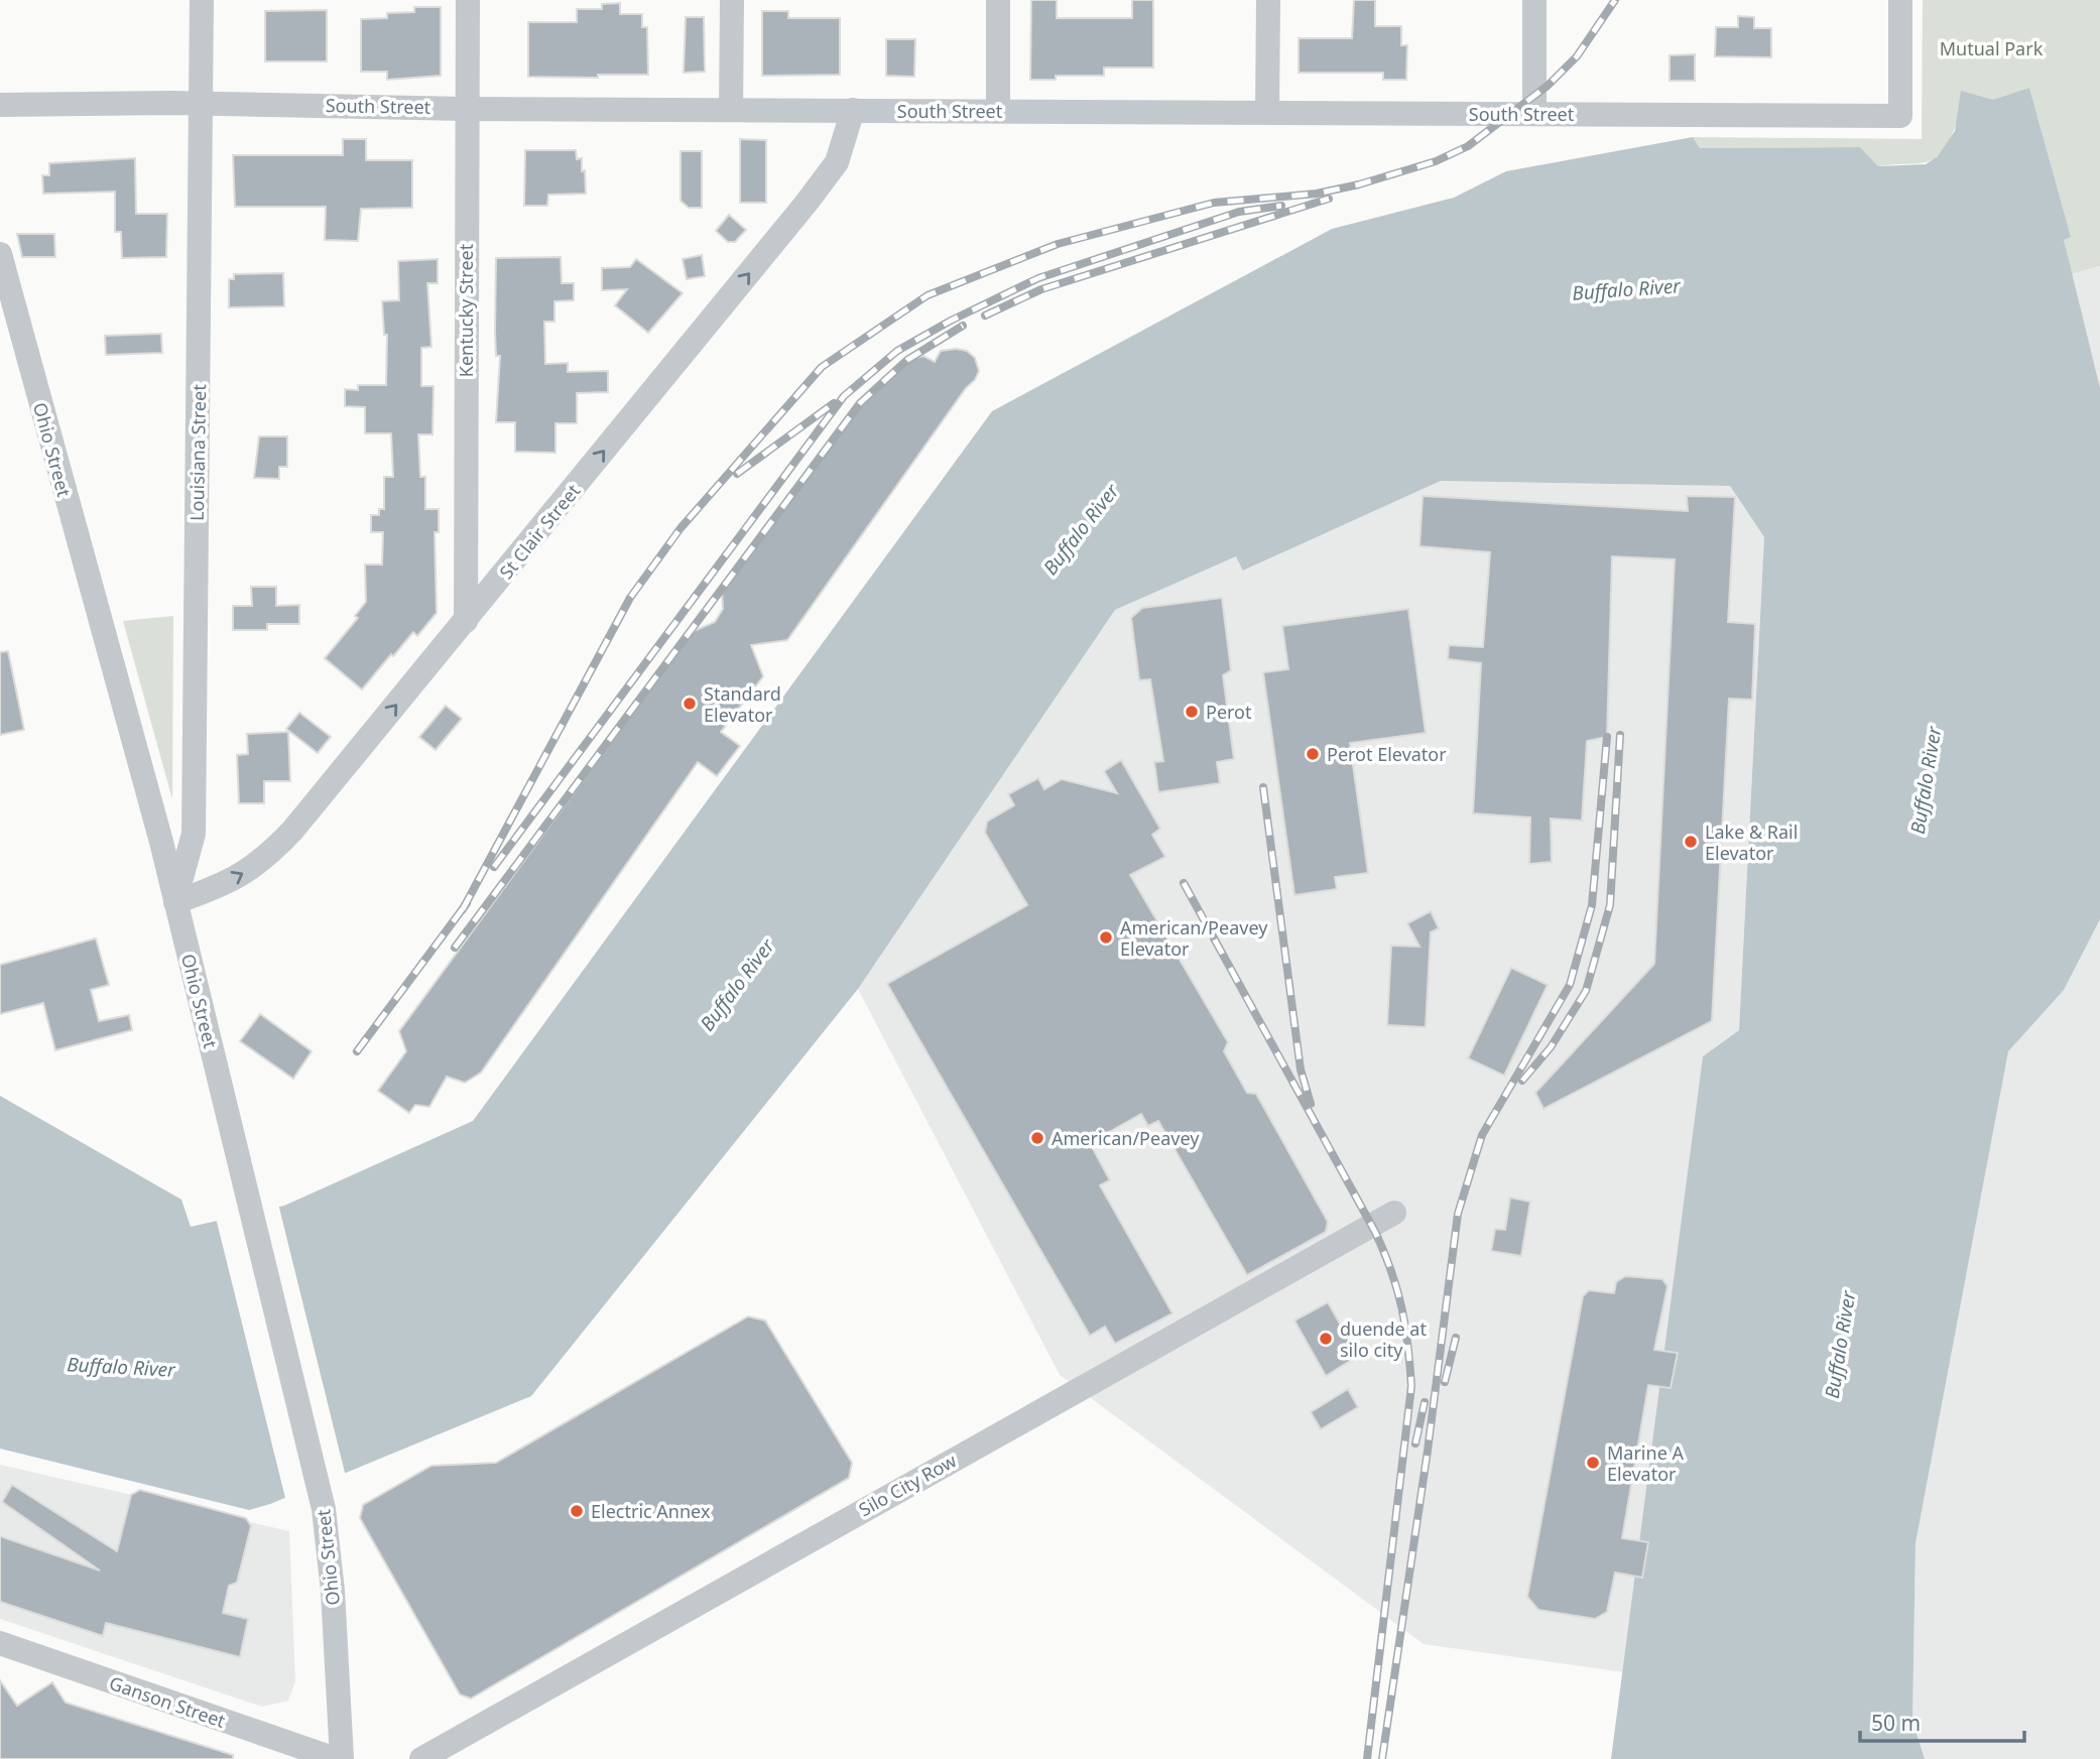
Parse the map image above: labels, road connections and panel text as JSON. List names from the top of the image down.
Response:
{
  "streets": {
    "street": [
      "South Street",
      "Kentucky Street",
      "Ohio Street",
      "Louisiana Street",
      "St Clair Street",
      "Silo City Row",
      "Ganson Street"
    ]
  },
  "crossings": [
    ["South Street", "Kentucky Street"],
    ["South Street", "Louisiana Street"],
    ["South Street", "St Clair Street"],
    ["Kentucky Street", "St Clair Street"],
    ["Ohio Street", "Louisiana Street"],
    ["Ohio Street", "St Clair Street"],
    ["Louisiana Street", "St Clair Street"]
  ],
  "one_way": ["St Clair Street"],
  "water": ["Buffalo River"],
  "parks": ["Mutual Park"],
  "places": [
    "Standard Elevator",
    "Perot",
    "Perot Elevator",
    "Lake & Rail Elevator",
    "American/Peavey Elevator",
    "American/Peavey",
    "duende at silo city",
    "Marine A Elevator",
    "Electric Annex"
  ],
  "scale_bar": "50 m"
}
